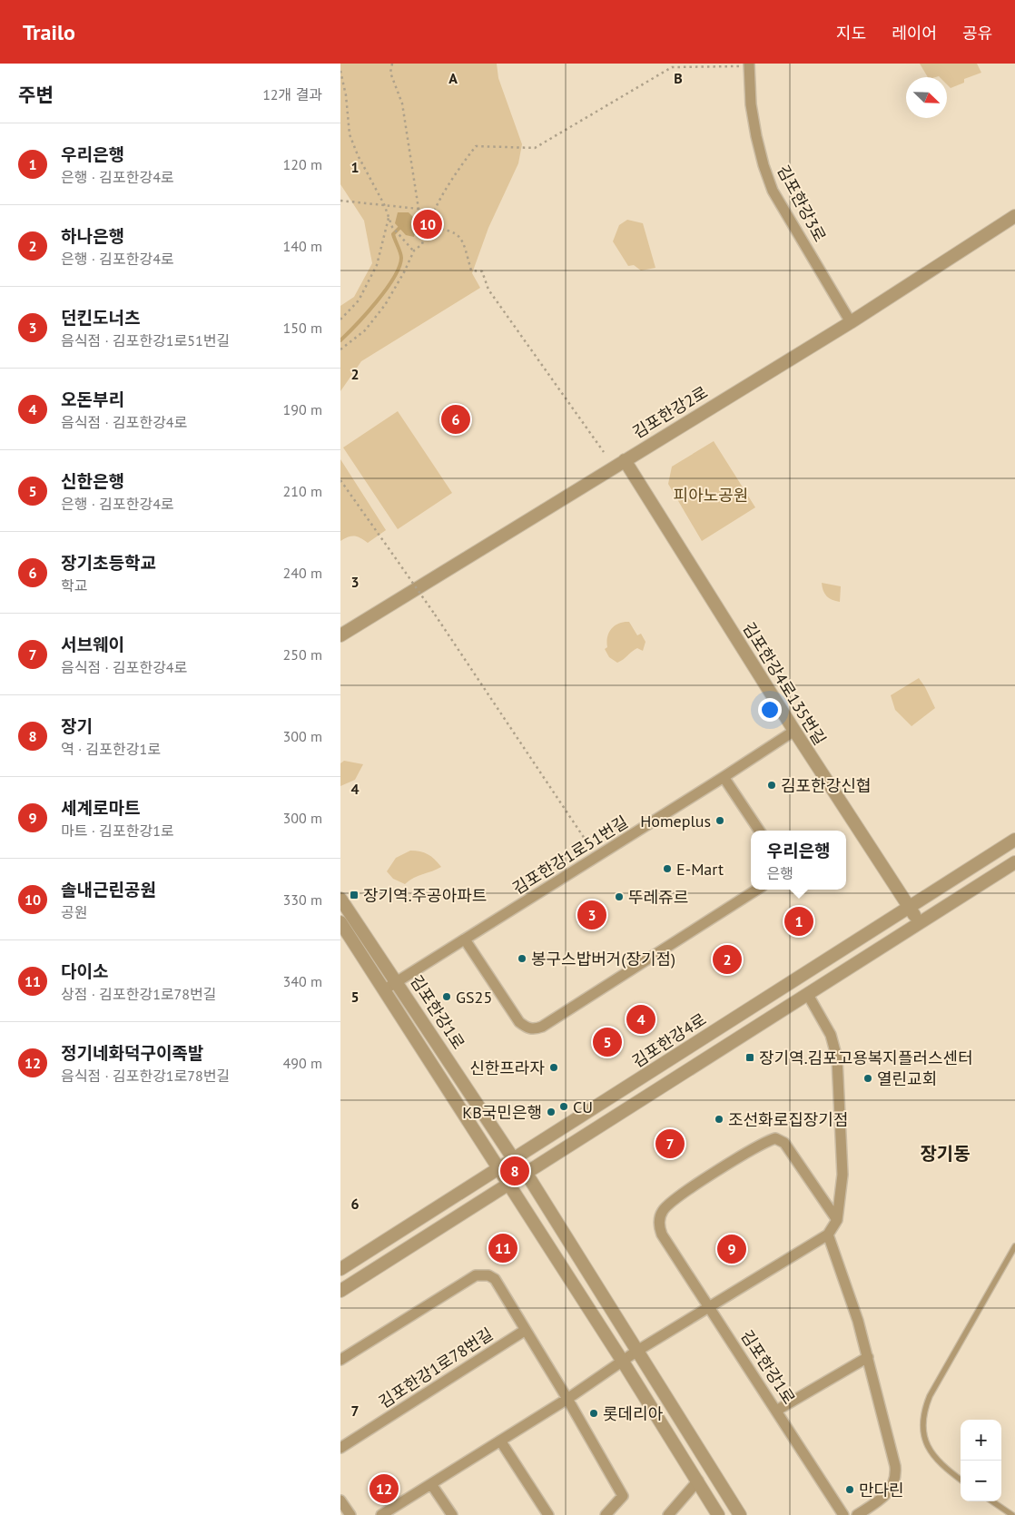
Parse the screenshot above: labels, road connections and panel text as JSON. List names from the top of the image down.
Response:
{
  "streets": {
    "street": [
      "김포한강3로",
      "김포한강2로",
      "김포한강4로135번길",
      "김포한강1로51번길",
      "김포한강1로",
      "김포한강4로",
      "김포한강1로78번길"
    ]
  },
  "crossings": [
    ["김포한강3로", "김포한강2로"],
    ["김포한강2로", "김포한강4로135번길"],
    ["김포한강4로135번길", "김포한강1로51번길"],
    ["김포한강4로135번길", "김포한강4로"],
    ["김포한강1로51번길", "김포한강1로"],
    ["김포한강1로", "김포한강4로"]
  ],
  "districts": ["장기동"],
  "parks": ["피아노공원"],
  "places": {
    "other": [
      "김포한강신협",
      "Homeplus",
      "E-Mart",
      "뚜레쥬르",
      "봉구스밥버거(장기점)",
      "GS25",
      "신한프라자",
      "열린교회",
      "CU",
      "KB국민은행",
      "조선화로집장기점",
      "롯데리아",
      "만다린"
    ],
    "transit": ["장기역.주공아파트", "장기역.김포고용복지플러스센터"]
  },
  "north": "bottom right",
  "page": {
    "header": "Trailo",
    "nav": ["지도", "레이어", "공유"],
    "heading": ["주변", "12개 결과"],
    "list": [
      {
        "mark": "1",
        "name": "우리은행",
        "note": "은행 · 김포한강4로",
        "value": "120 m"
      },
      {
        "mark": "2",
        "name": "하나은행",
        "note": "은행 · 김포한강4로",
        "value": "140 m"
      },
      {
        "mark": "3",
        "name": "던킨도너츠",
        "note": "음식점 · 김포한강1로51번길",
        "value": "150 m"
      },
      {
        "mark": "4",
        "name": "오돈부리",
        "note": "음식점 · 김포한강4로",
        "value": "190 m"
      },
      {
        "mark": "5",
        "name": "신한은행",
        "note": "은행 · 김포한강4로",
        "value": "210 m"
      },
      {
        "mark": "6",
        "name": "장기초등학교",
        "note": "학교",
        "value": "240 m"
      },
      {
        "mark": "7",
        "name": "서브웨이",
        "note": "음식점 · 김포한강4로",
        "value": "250 m"
      },
      {
        "mark": "8",
        "name": "장기",
        "note": "역 · 김포한강1로",
        "value": "300 m"
      },
      {
        "mark": "9",
        "name": "세계로마트",
        "note": "마트 · 김포한강1로",
        "value": "300 m"
      },
      {
        "mark": "10",
        "name": "솔내근린공원",
        "note": "공원",
        "value": "330 m"
      },
      {
        "mark": "11",
        "name": "다이소",
        "note": "상점 · 김포한강1로78번길",
        "value": "340 m"
      },
      {
        "mark": "12",
        "name": "정기네화덕구이족발",
        "note": "음식점 · 김포한강1로78번길",
        "value": "490 m"
      }
    ],
    "pins": [
      "10",
      "6",
      "3",
      "1",
      "2",
      "4",
      "5",
      "7",
      "8",
      "11",
      "9",
      "12"
    ],
    "popup": ["우리은행", "은행"],
    "map_buttons": ["+", "−"]
  },
  "grid": {
    "columns": ["A", "B"],
    "rows": [
      "1",
      "2",
      "3",
      "4",
      "5",
      "6",
      "7"
    ]
  }
}
